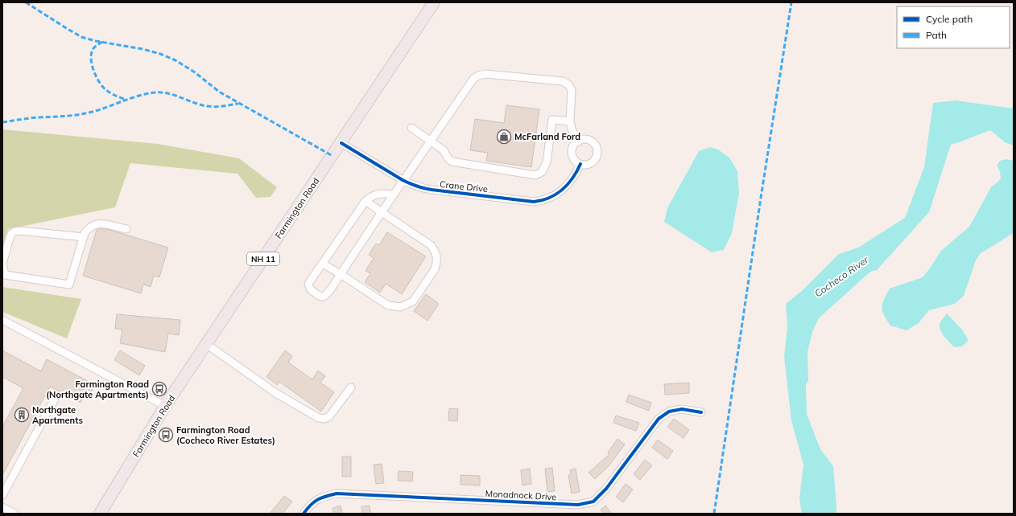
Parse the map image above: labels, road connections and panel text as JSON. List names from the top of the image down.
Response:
{
  "streets": {
    "highway": ["Farmington Road", "NH 11"],
    "street": ["Crane Drive", "Monadnock Drive"]
  },
  "crossings": [
    ["Crane Drive", "Farmington Road"]
  ],
  "water": ["Cocheco River"],
  "places": {
    "shop": ["McFarland Ford"],
    "bus stop": ["Farmington Road (Northgate Apartments)", "Farmington Road (Cocheco River Estates)"],
    "building": ["Northgate Apartments"]
  },
  "legend": ["Cycle path", "Path"]
}
